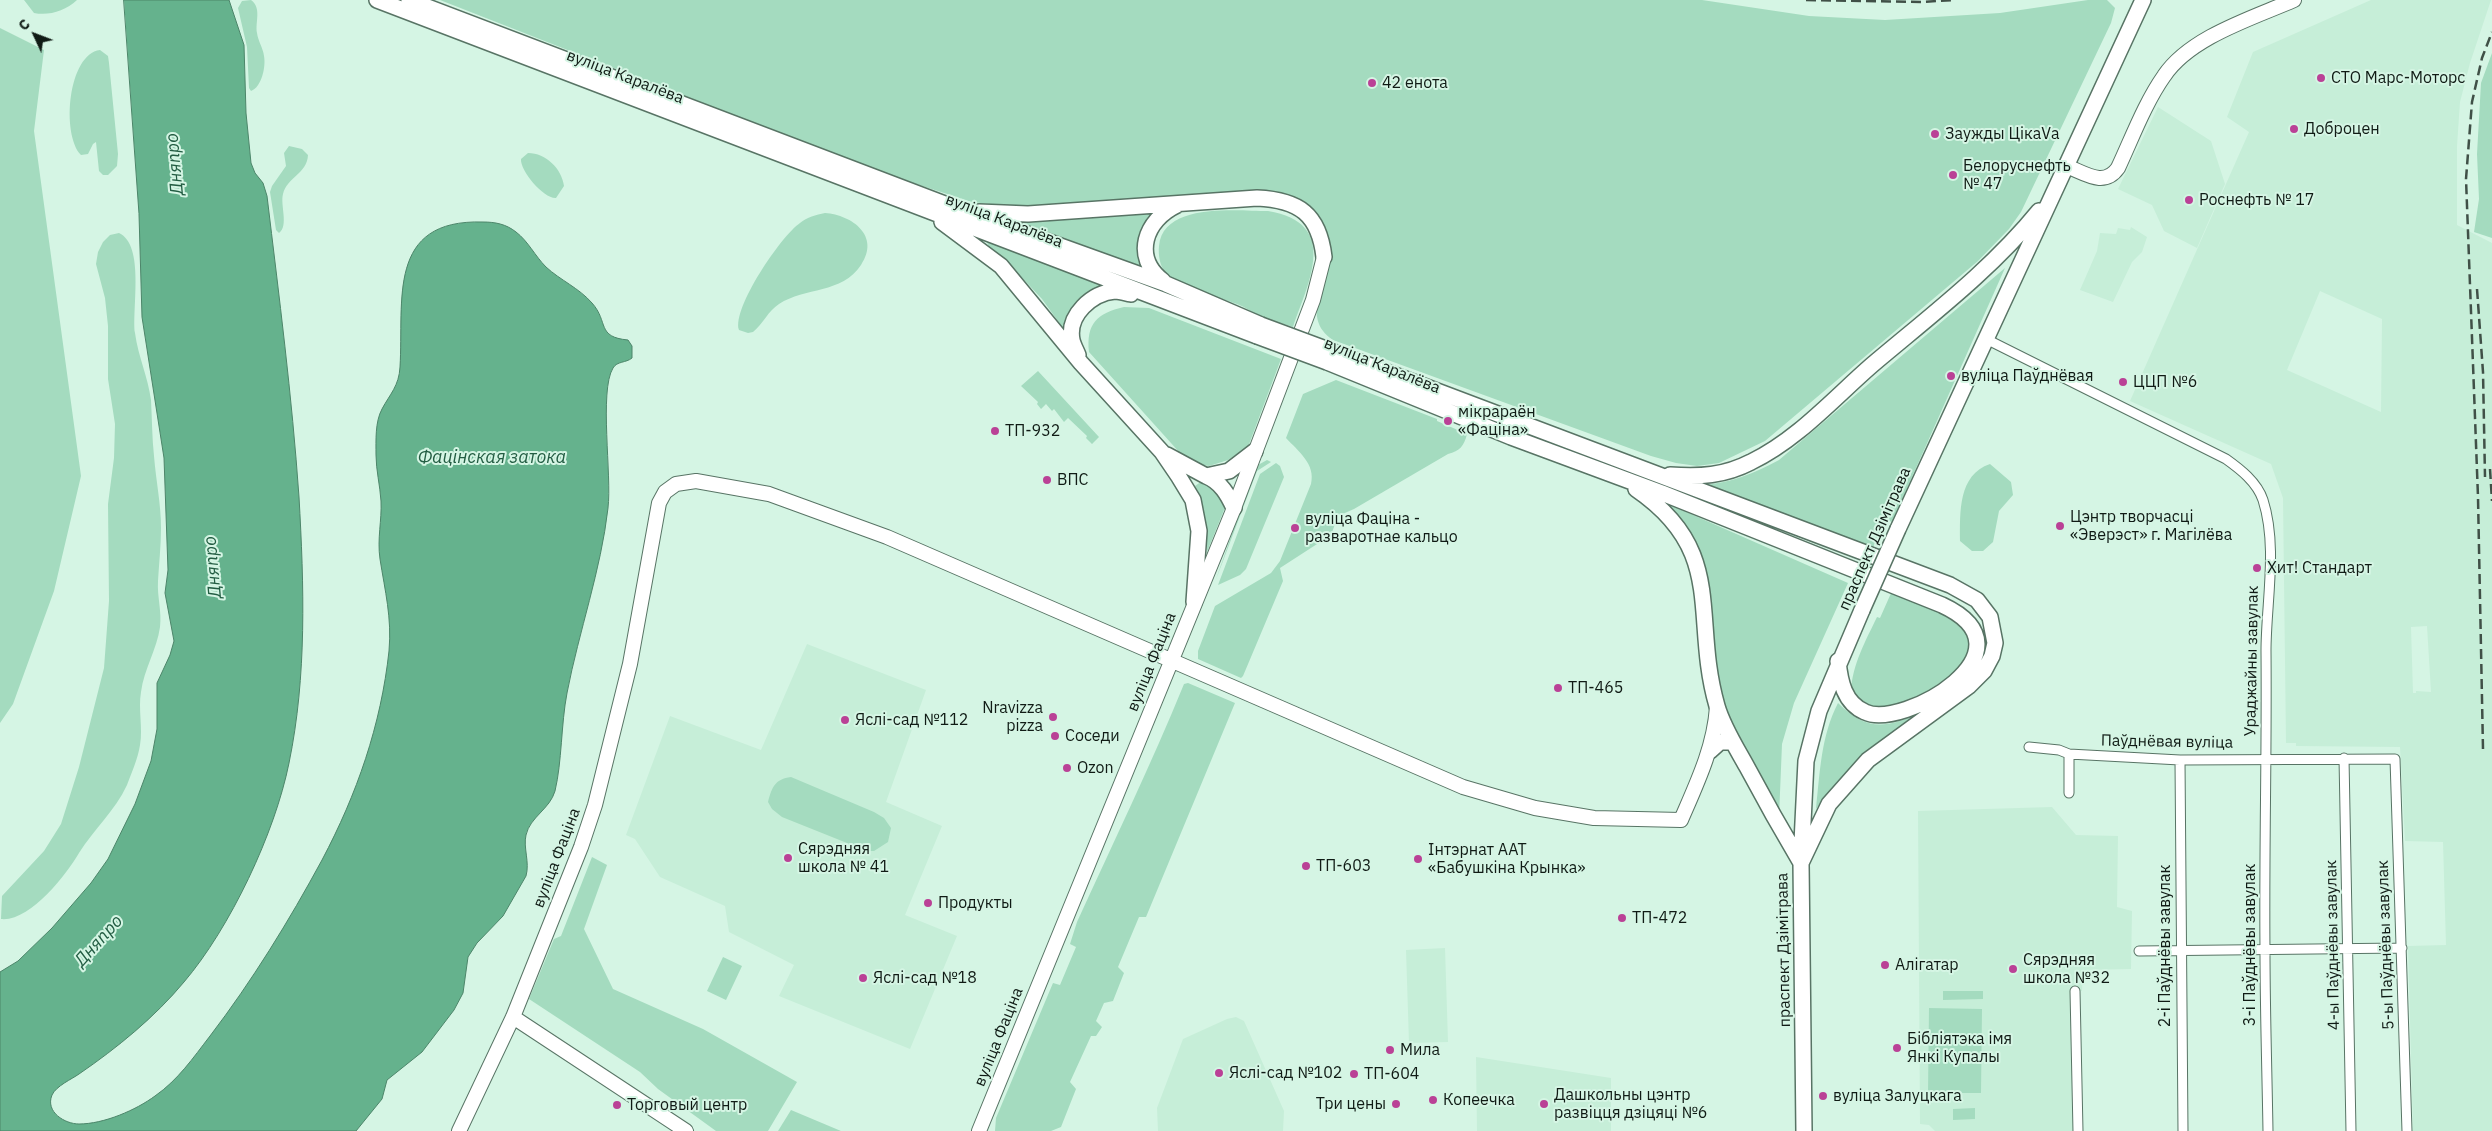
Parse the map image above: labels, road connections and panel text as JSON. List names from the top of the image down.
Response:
{
  "streets": {
    "main road": ["вуліца Каралёва", "праспект Дзімітрава"],
    "street": [
      "Ураджайны завулак",
      "вуліца Фаціна",
      "Паўднёвая вуліца",
      "3-і Паўднёвы завулак",
      "4-ы Паўднёвы завулак",
      "5-ы Паўднёвы завулак",
      "2-і Паўднёвы завулак"
    ]
  },
  "crossings": [
    ["праспект Дзімітрава", "Ураджайны завулак"],
    ["Ураджайны завулак", "Паўднёвая вуліца"],
    ["Ураджайны завулак", "3-і Паўднёвы завулак"],
    ["Паўднёвая вуліца", "3-і Паўднёвы завулак"],
    ["Паўднёвая вуліца", "4-ы Паўднёвы завулак"],
    ["Паўднёвая вуліца", "5-ы Паўднёвы завулак"],
    ["Паўднёвая вуліца", "2-і Паўднёвы завулак"]
  ],
  "water": ["Дняпро", "Фацінская затока"],
  "places": [
    "СТО Марс-Моторс",
    "42 енота",
    "Доброцен",
    "Заужды ЦікаVа",
    "Белоруснефть № 47",
    "Роснефть № 17",
    "вуліца Паўднёвая",
    "ЦЦП №6",
    "мікрараён «Фаціна»",
    "ТП-932",
    "ВПС",
    "Цэнтр творчасці «Эверэст» г. Магілёва",
    "вуліца Фаціна - разваротнае кальцо",
    "Хит! Стандарт",
    "ТП-465",
    "Nravizza pizza",
    "Яслі-сад №112",
    "Соседи",
    "Ozon",
    "Сярэдняя школа № 41",
    "Інтэрнат ААТ «Бабушкіна Крынка»",
    "ТП-603",
    "Продукты",
    "ТП-472",
    "Алігатар",
    "Сярэдняя школа №32",
    "Яслі-сад №18",
    "Бібліятэка імя Янкі Купалы",
    "Мила",
    "Яслі-сад №102",
    "ТП-604",
    "вуліца Залуцкага",
    "Копеечка",
    "Три цены",
    "Дашкольны цэнтр развіцця дзіцяці №6",
    "Торговый центр"
  ],
  "north": "top left"
}
